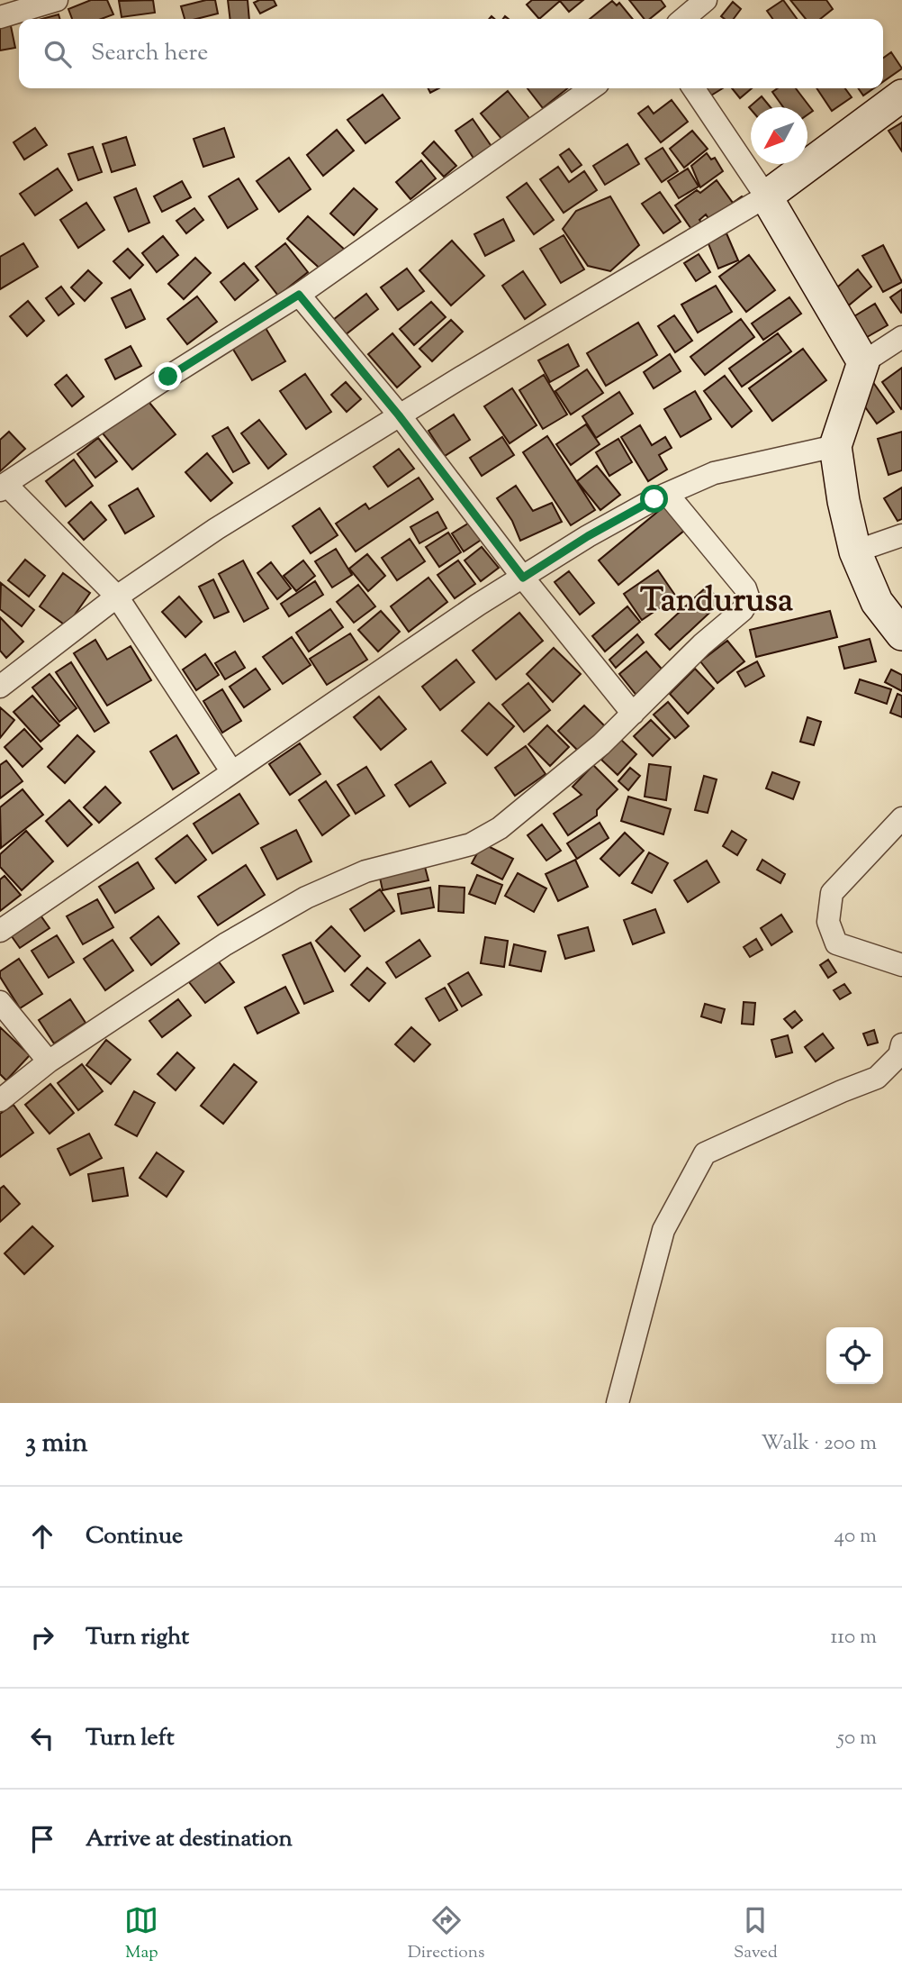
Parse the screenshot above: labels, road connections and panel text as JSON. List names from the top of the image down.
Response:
{
  "districts": ["Tandurusa"],
  "north": "bottom left",
  "page": {
    "search": "Search here",
    "heading": ["3 min", "Walk · 200 m"],
    "list": [
      ["Continue", "40 m"],
      ["Turn right", "110 m"],
      ["Turn left", "50 m"],
      "Arrive at destination"
    ],
    "nav": ["Map", "Directions", "Saved"]
  }
}
